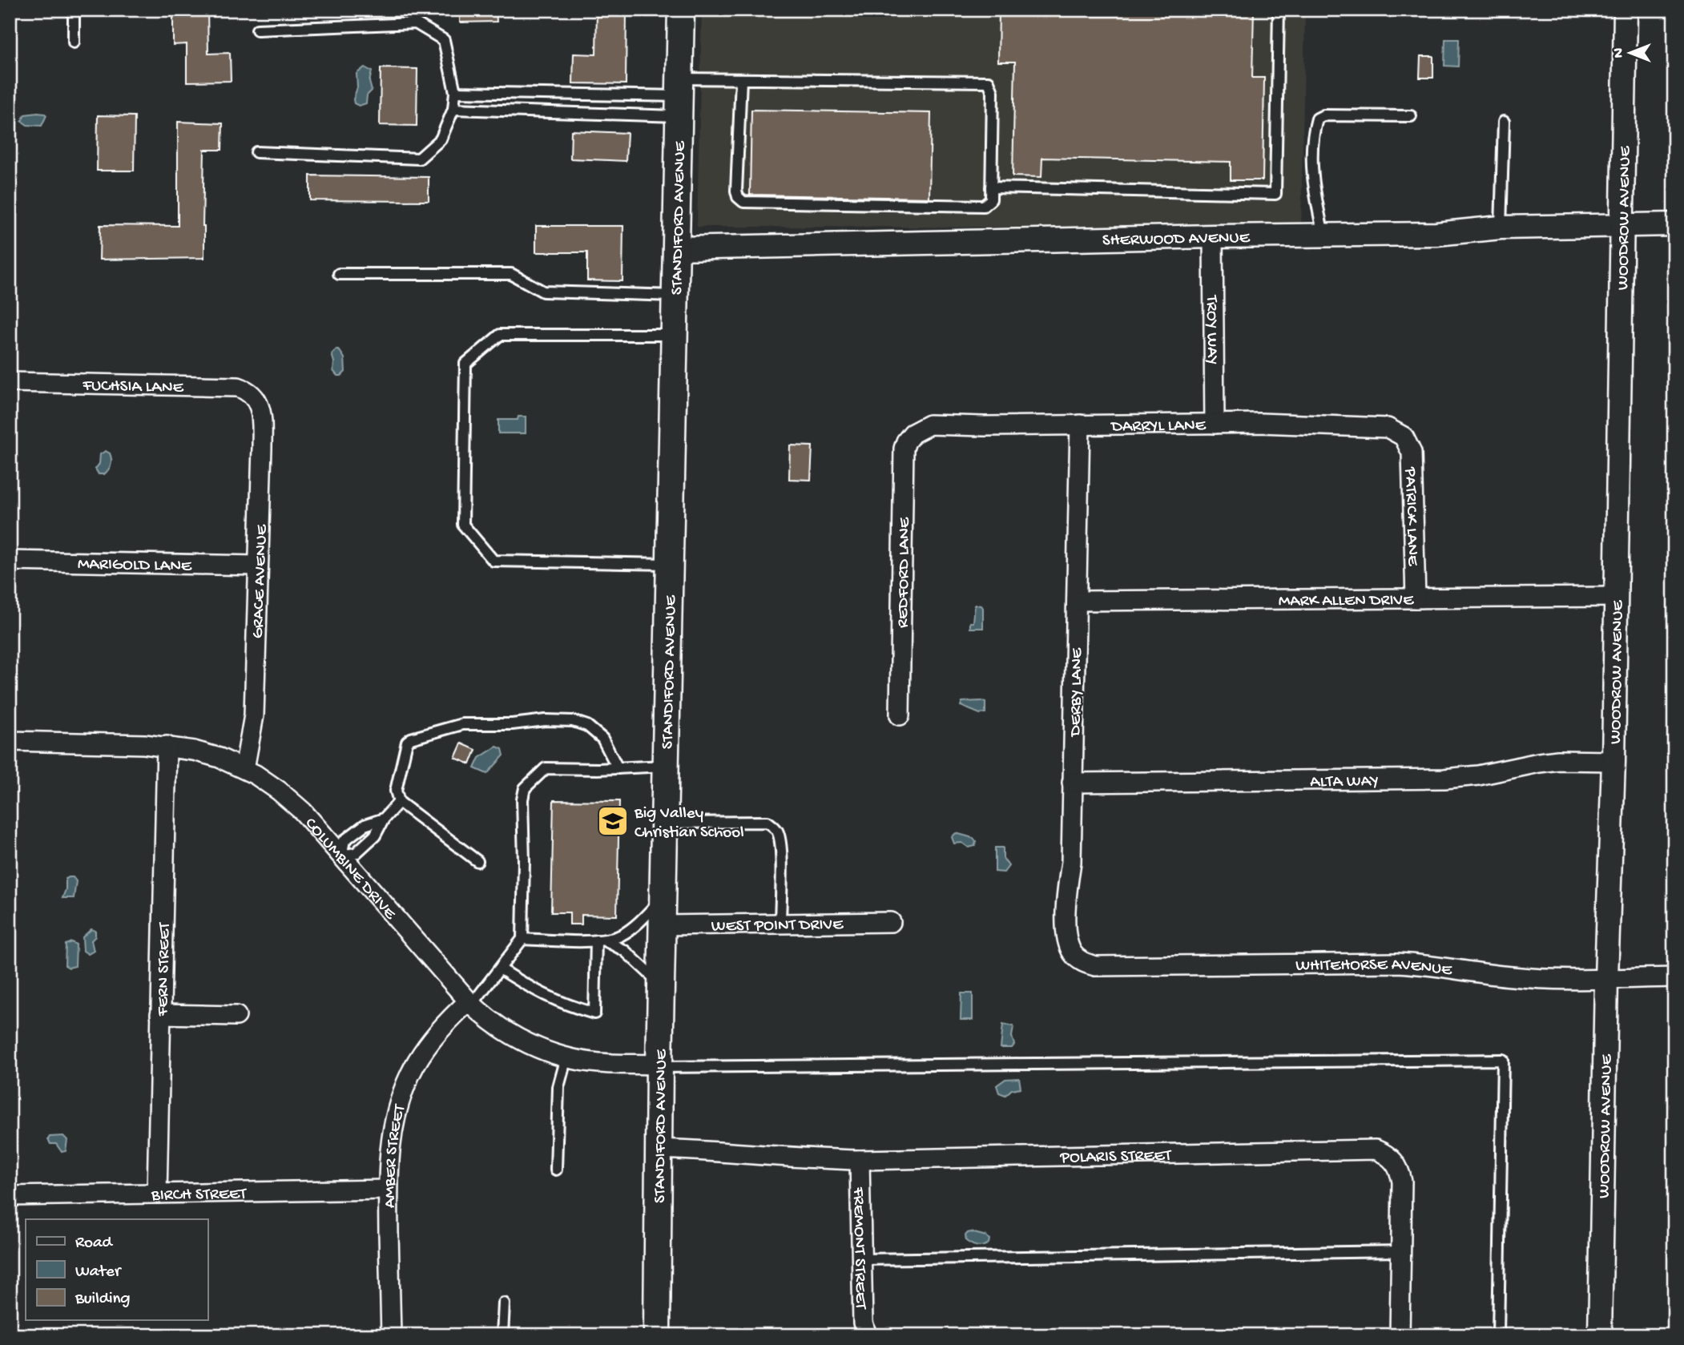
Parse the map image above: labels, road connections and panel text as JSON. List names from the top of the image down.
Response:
{
  "streets": {
    "main road": ["STANDIFORD AVENUE"],
    "street": [
      "WOODROW AVENUE",
      "SHERWOOD AVENUE",
      "TROY WAY",
      "FUCHSIA LANE",
      "DARRYL LANE",
      "PATRICK LANE",
      "MARIGOLD LANE",
      "REDFORD LANE",
      "GRACE AVENUE",
      "MARK ALLEN DRIVE",
      "DERBY LANE",
      "ALTA WAY",
      "COLUMBINE DRIVE",
      "WEST POINT DRIVE",
      "WHITEHORSE AVENUE",
      "FERN STREET",
      "POLARIS STREET",
      "AMBER STREET",
      "BIRCH STREET",
      "FREMONT STREET"
    ]
  },
  "crossings": [
    ["STANDIFORD AVENUE", "SHERWOOD AVENUE"],
    ["STANDIFORD AVENUE", "COLUMBINE DRIVE"],
    ["STANDIFORD AVENUE", "WEST POINT DRIVE"],
    ["STANDIFORD AVENUE", "POLARIS STREET"],
    ["WOODROW AVENUE", "SHERWOOD AVENUE"],
    ["WOODROW AVENUE", "MARK ALLEN DRIVE"],
    ["WOODROW AVENUE", "ALTA WAY"],
    ["WOODROW AVENUE", "WHITEHORSE AVENUE"],
    ["SHERWOOD AVENUE", "TROY WAY"],
    ["TROY WAY", "DARRYL LANE"],
    ["FUCHSIA LANE", "GRACE AVENUE"],
    ["DARRYL LANE", "PATRICK LANE"],
    ["DARRYL LANE", "REDFORD LANE"],
    ["DARRYL LANE", "DERBY LANE"],
    ["PATRICK LANE", "MARK ALLEN DRIVE"],
    ["MARIGOLD LANE", "GRACE AVENUE"],
    ["GRACE AVENUE", "COLUMBINE DRIVE"],
    ["MARK ALLEN DRIVE", "DERBY LANE"],
    ["DERBY LANE", "ALTA WAY"],
    ["DERBY LANE", "WHITEHORSE AVENUE"],
    ["COLUMBINE DRIVE", "FERN STREET"],
    ["COLUMBINE DRIVE", "AMBER STREET"],
    ["FERN STREET", "BIRCH STREET"],
    ["POLARIS STREET", "FREMONT STREET"],
    ["AMBER STREET", "BIRCH STREET"]
  ],
  "places": {
    "school or university": ["Big Valley Christian School"]
  },
  "legend": ["Road", "Water", "Building"],
  "north": "left"
}
